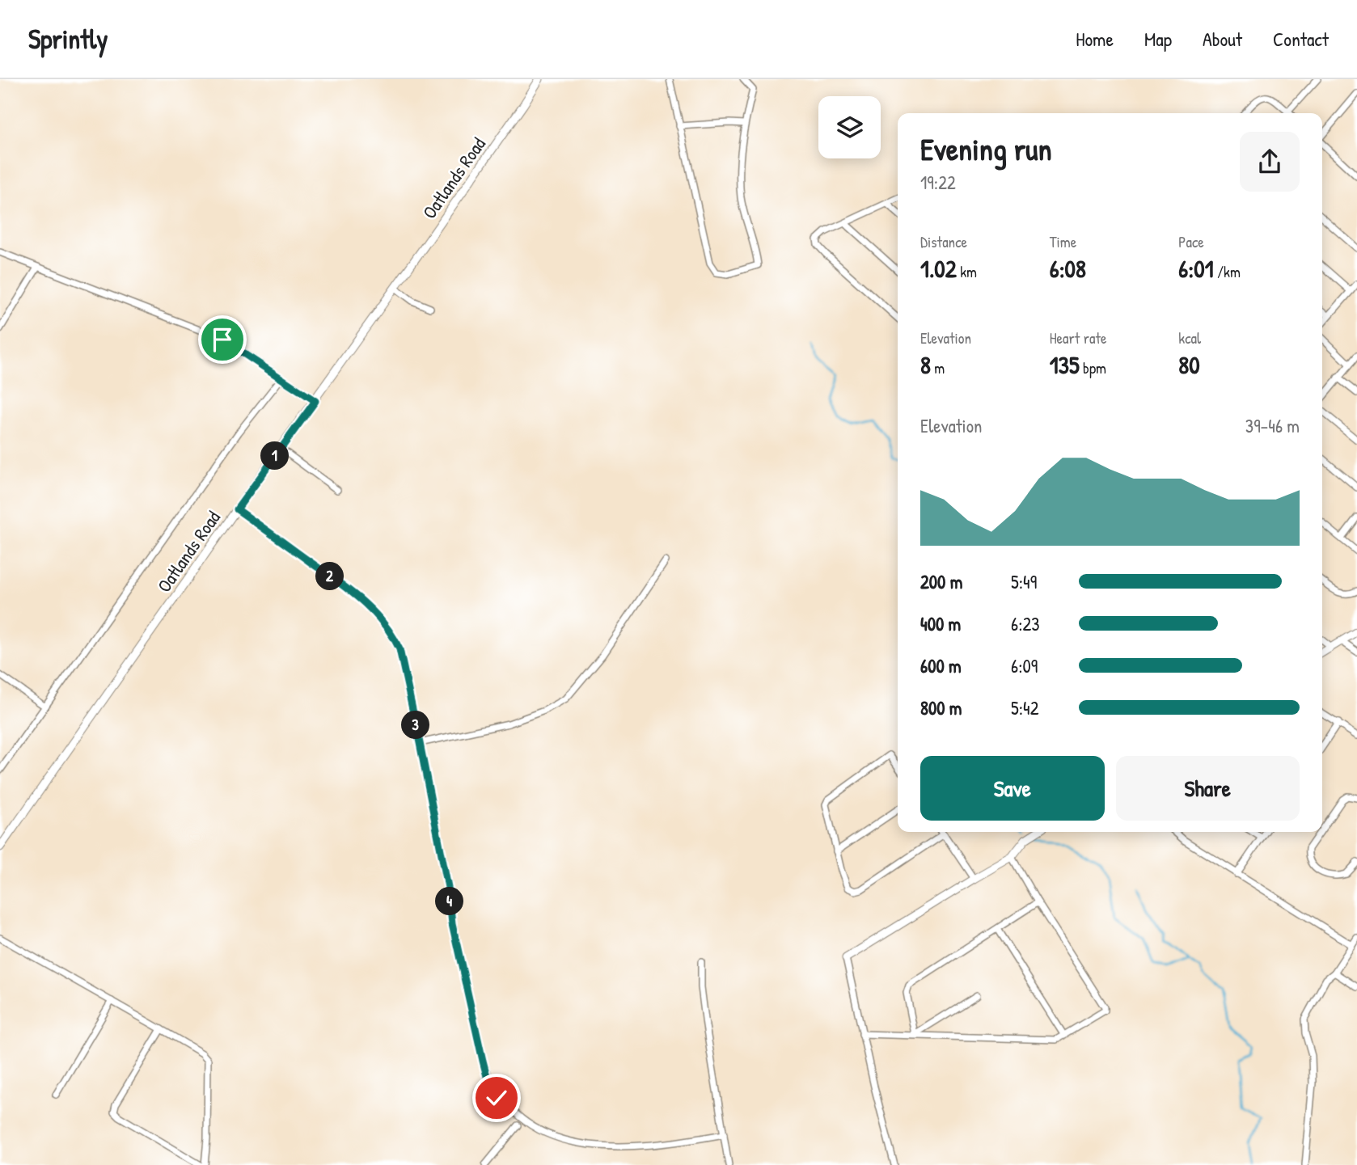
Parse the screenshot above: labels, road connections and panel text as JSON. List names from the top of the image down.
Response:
{
  "streets": {
    "street": ["Oatlands Road"]
  },
  "page": {
    "header": "Sprintly",
    "nav": [
      "Home",
      "Map",
      "About",
      "Contact"
    ],
    "heading": ["Evening run", "19:22"],
    "stats": [
      ["Distance", "1.02 km"],
      ["Time", "6:08"],
      ["Pace", "6:01 /km"],
      ["Elevation", "8 m"],
      ["Heart rate", "135 bpm"],
      ["kcal", "80"]
    ],
    "chart": ["Elevation", "39–46 m"],
    "pins": [
      "1",
      "2",
      "3",
      "4"
    ],
    "list": [
      {
        "name": "200 m",
        "note": "5:49"
      },
      {
        "name": "400 m",
        "note": "6:23"
      },
      {
        "name": "600 m",
        "note": "6:09"
      },
      {
        "name": "800 m",
        "note": "5:42"
      }
    ],
    "buttons": ["Save", "Share"]
  }
}
